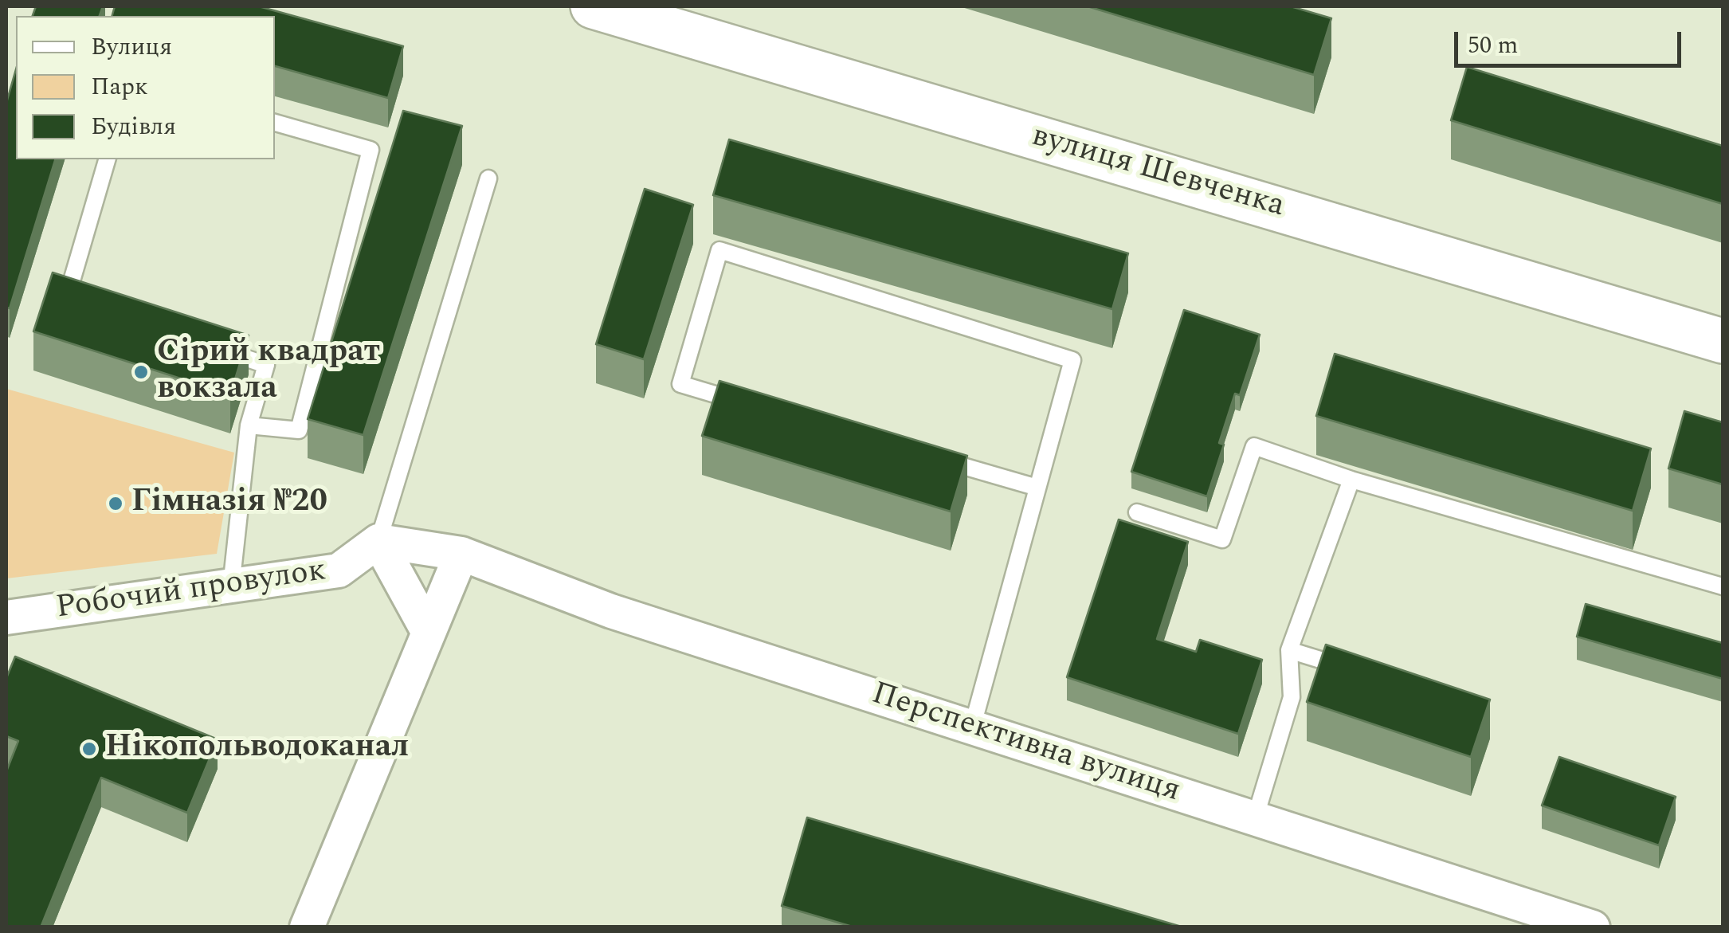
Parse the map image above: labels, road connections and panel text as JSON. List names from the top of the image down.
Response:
{
  "streets": {
    "street": ["вулиця Шевченка", "Робочий провулок", "Перспективна вулиця"]
  },
  "places": ["Сірий квадрат вокзала", "Гімназія №20", "Нікопольводоканал"],
  "legend": ["Вулиця", "Парк", "Будівля"],
  "scale_bar": "50 m"
}
